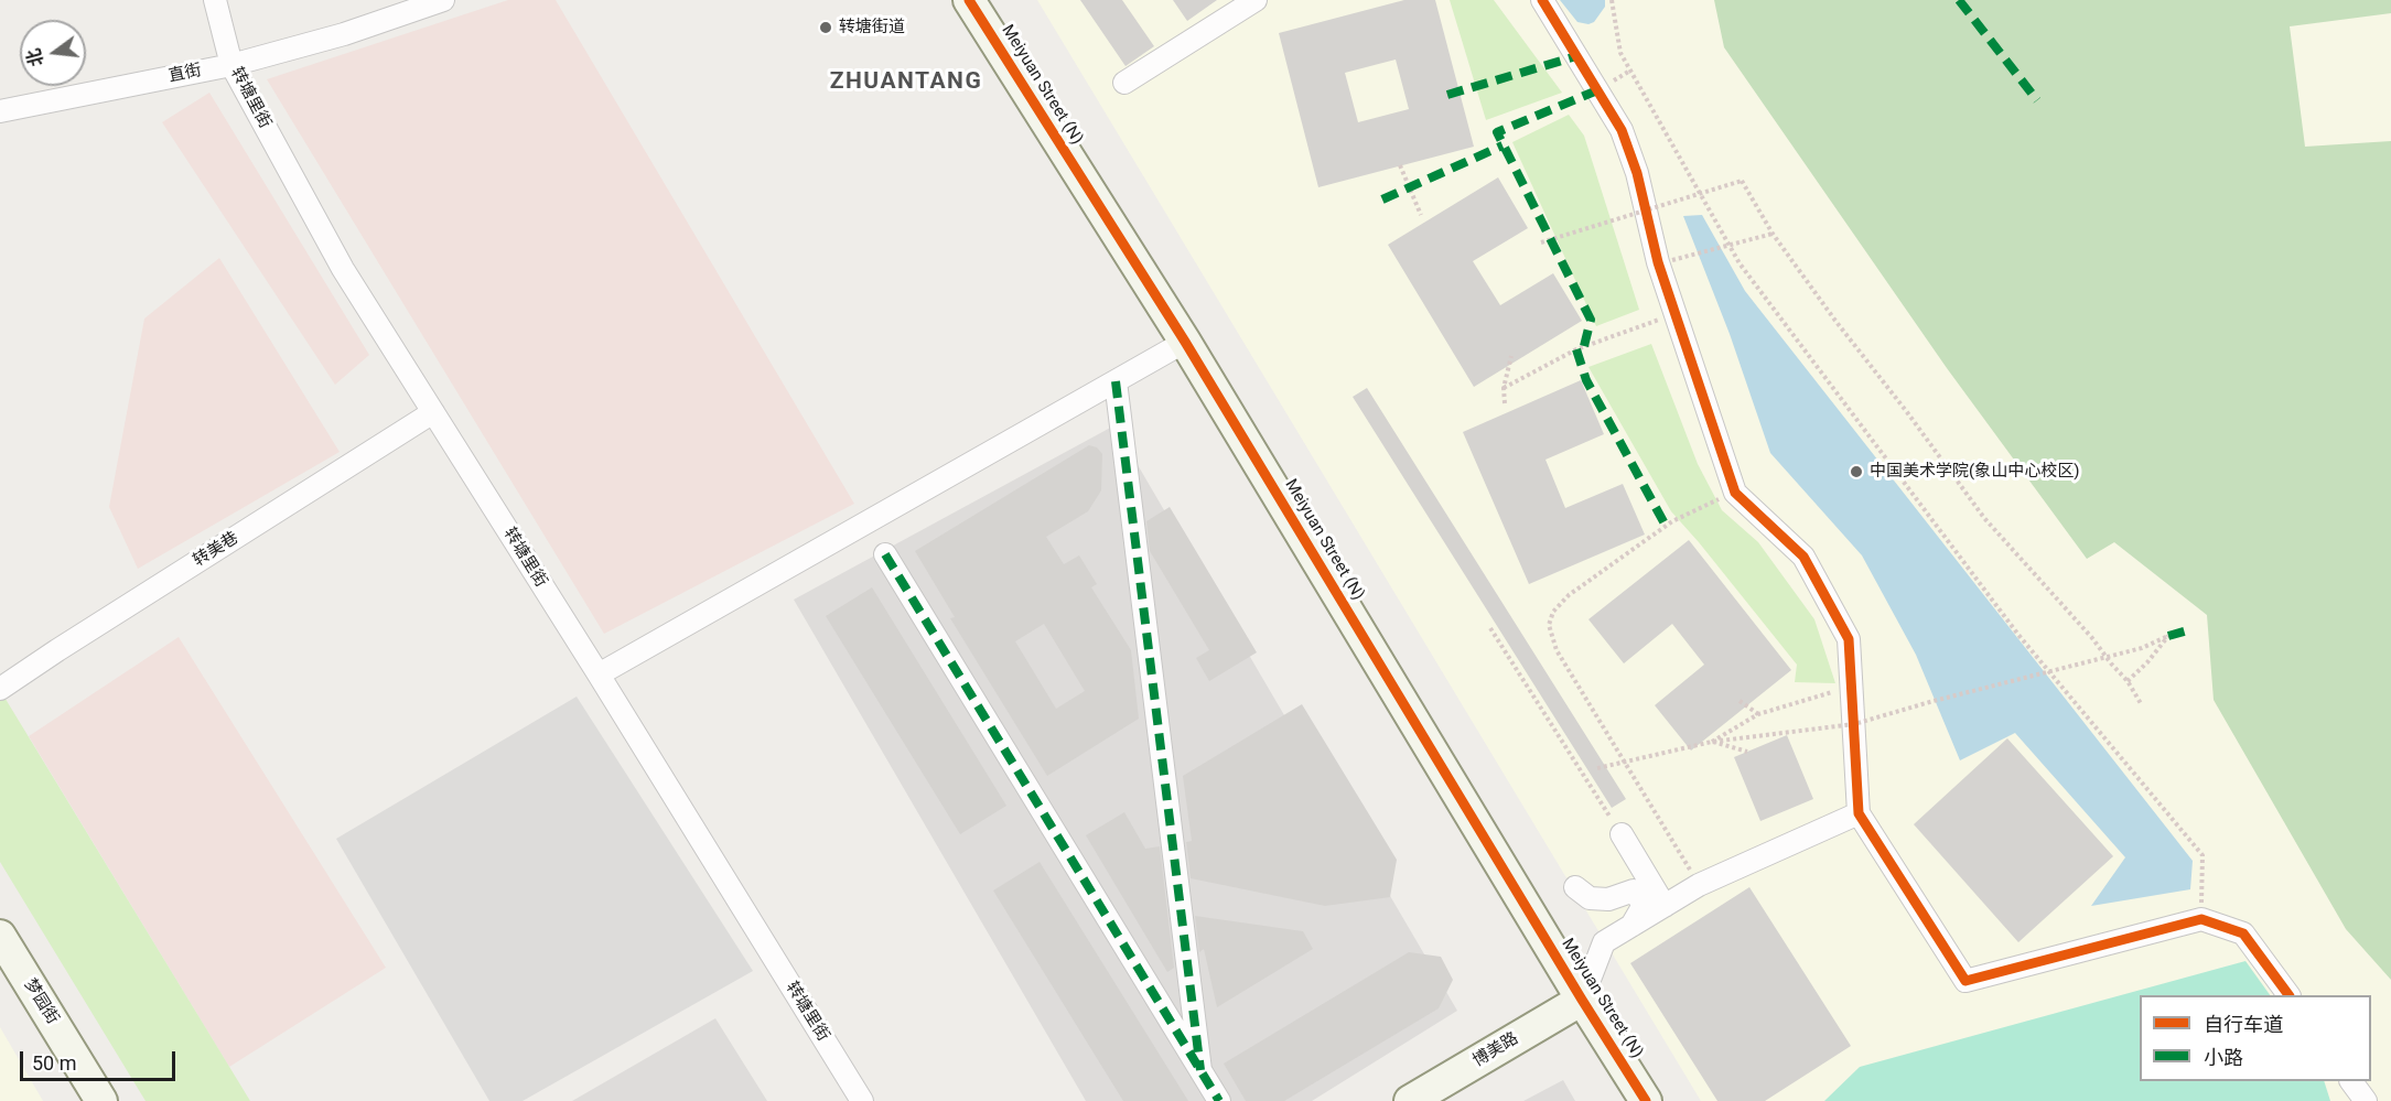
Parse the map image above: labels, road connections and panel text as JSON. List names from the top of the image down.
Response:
{
  "streets": {
    "street": [
      "直街",
      "Meiyuan Street (N)",
      "转塘里街",
      "转美巷",
      "梦园街",
      "博美路"
    ]
  },
  "crossings": [
    ["直街", "转塘里街"],
    ["Meiyuan Street (N)", "博美路"],
    ["转塘里街", "转美巷"]
  ],
  "districts": ["ZHUANTANG"],
  "places": ["转塘街道", "中国美术学院(象山中心校区)"],
  "legend": ["自行车道", "小路"],
  "scale_bar": "50 m",
  "north": "left"
}
